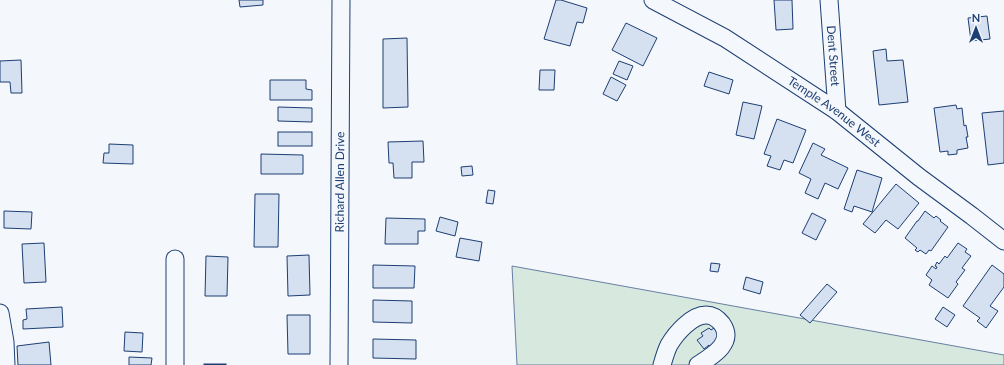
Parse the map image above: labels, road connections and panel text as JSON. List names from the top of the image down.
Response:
{
  "streets": {
    "street": ["Dent Street", "Temple Avenue West", "Richard Allen Drive"]
  },
  "crossings": [
    ["Dent Street", "Temple Avenue West"]
  ],
  "north": "top"
}
